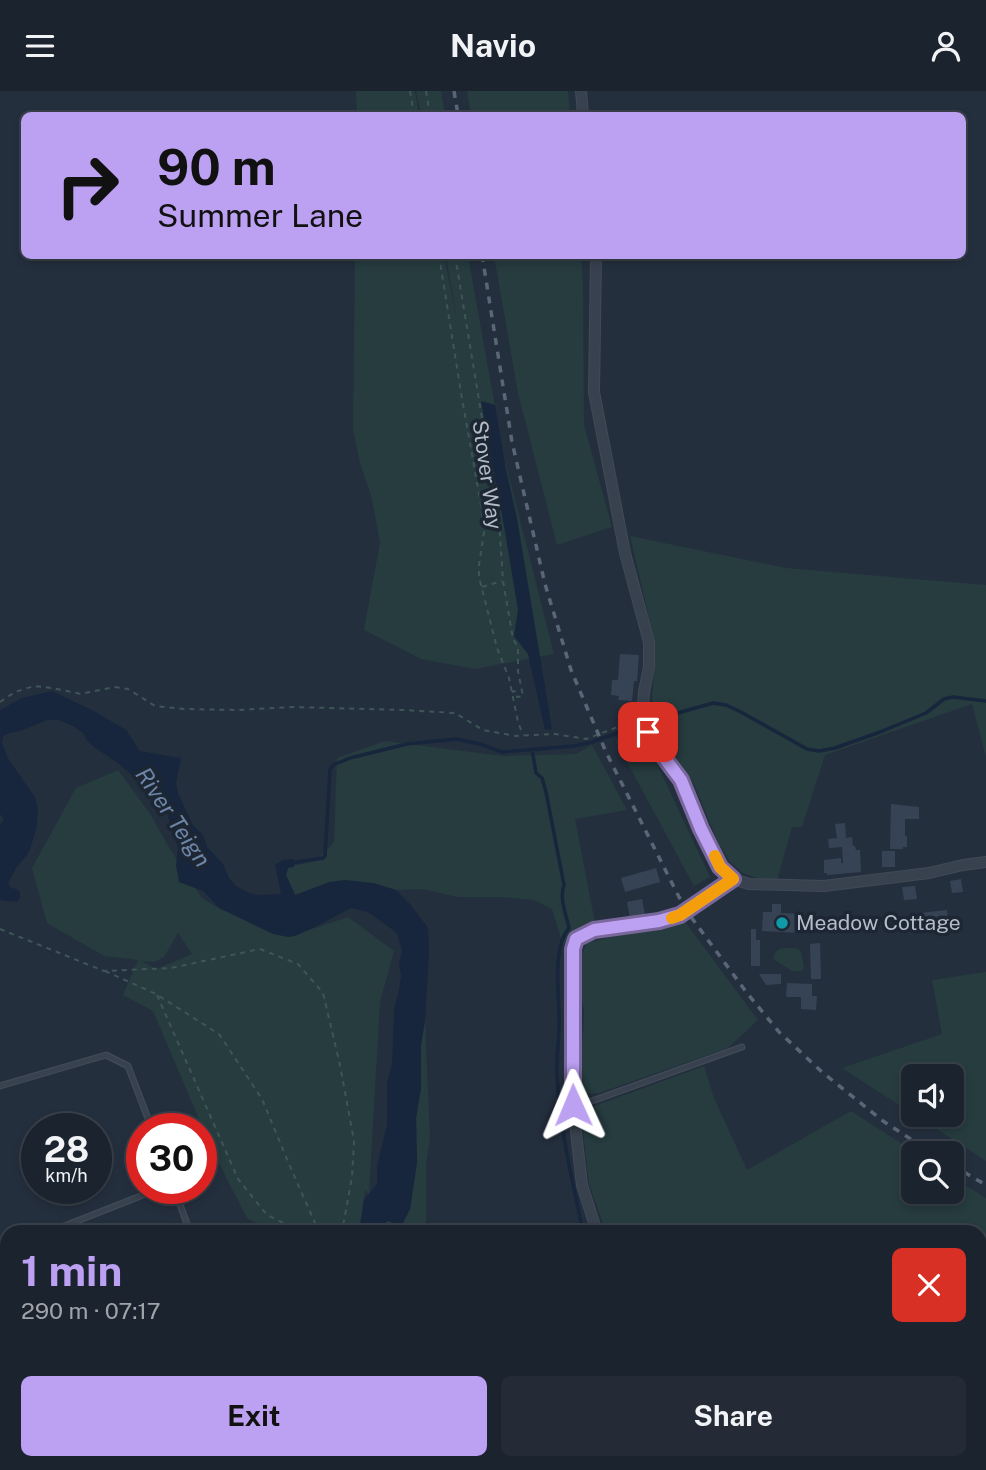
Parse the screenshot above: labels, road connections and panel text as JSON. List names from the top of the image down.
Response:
{
  "streets": {
    "path": ["Stover Way"]
  },
  "water": ["River Teign"],
  "places": ["Meadow Cottage"],
  "page": {
    "header": "Navio",
    "turn": ["90 m", "Summer Lane"],
    "speed": "28 km/h",
    "limit": "30",
    "heading": ["1 min", "290 m · 07:17"],
    "buttons": ["Exit", "Share"]
  }
}
